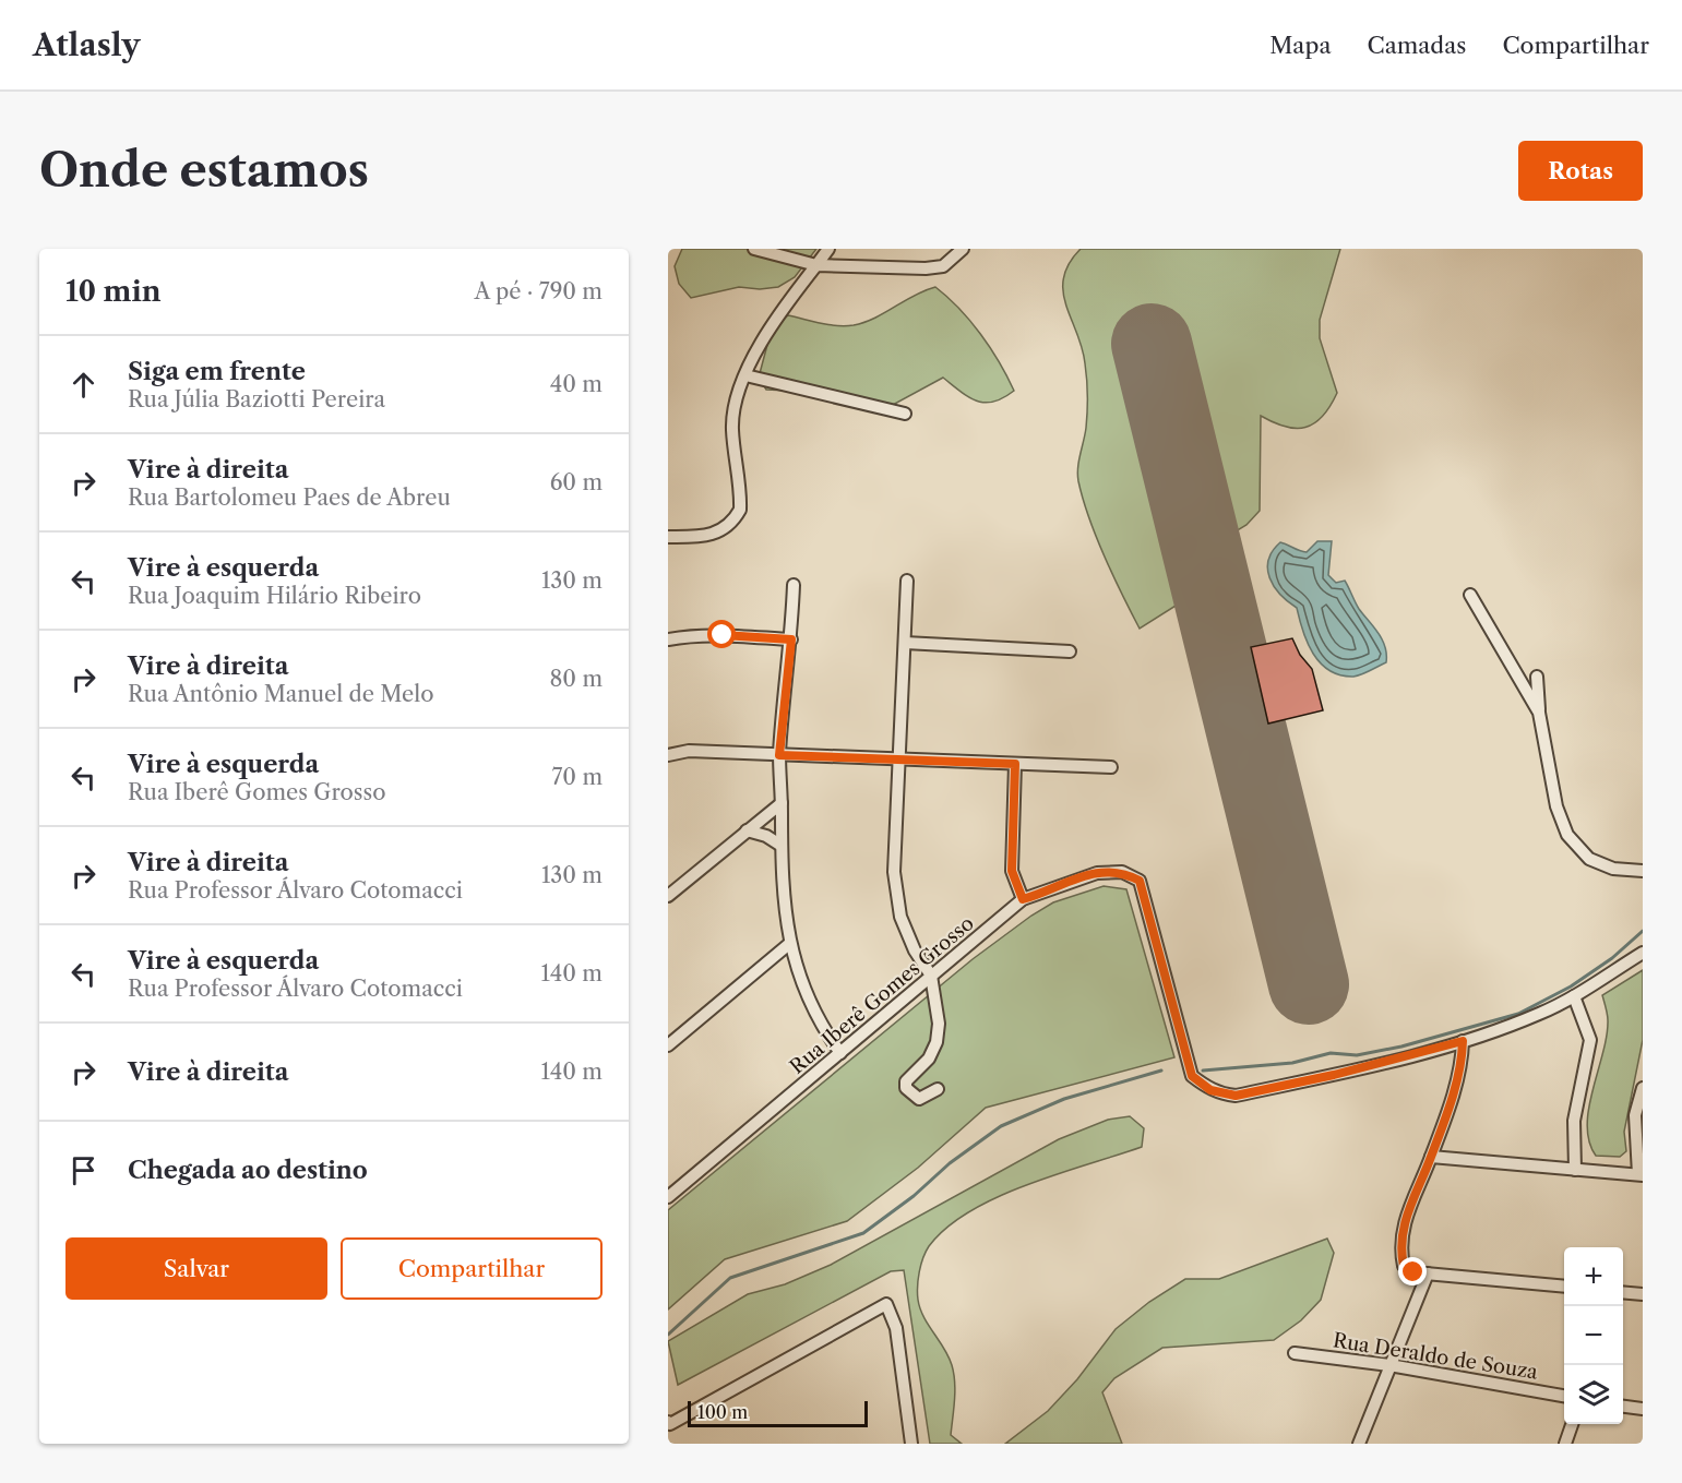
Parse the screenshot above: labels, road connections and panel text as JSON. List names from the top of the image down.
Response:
{
  "streets": {
    "street": ["Rua Iberê Gomes Grosso", "Rua Deraldo de Souza"]
  },
  "scale_bar": "100 m",
  "page": {
    "header": "Atlasly",
    "nav": ["Mapa", "Camadas", "Compartilhar"],
    "buttons": [
      "Rotas",
      ["Salvar", "Compartilhar"]
    ],
    "title": "Onde estamos",
    "heading": ["10 min", "A pé · 790 m"],
    "list": [
      ["Siga em frente", "Rua Júlia Baziotti Pereira", "40 m"],
      ["Vire à direita", "Rua Bartolomeu Paes de Abreu", "60 m"],
      ["Vire à esquerda", "Rua Joaquim Hilário Ribeiro", "130 m"],
      ["Vire à direita", "Rua Antônio Manuel de Melo", "80 m"],
      ["Vire à esquerda", "Rua Iberê Gomes Grosso", "70 m"],
      ["Vire à direita", "Rua Professor Álvaro Cotomacci", "130 m"],
      ["Vire à esquerda", "Rua Professor Álvaro Cotomacci", "140 m"],
      ["Vire à direita", "140 m"],
      "Chegada ao destino"
    ],
    "map_buttons": ["+", "−"],
    "scale": "100 m"
  }
}
